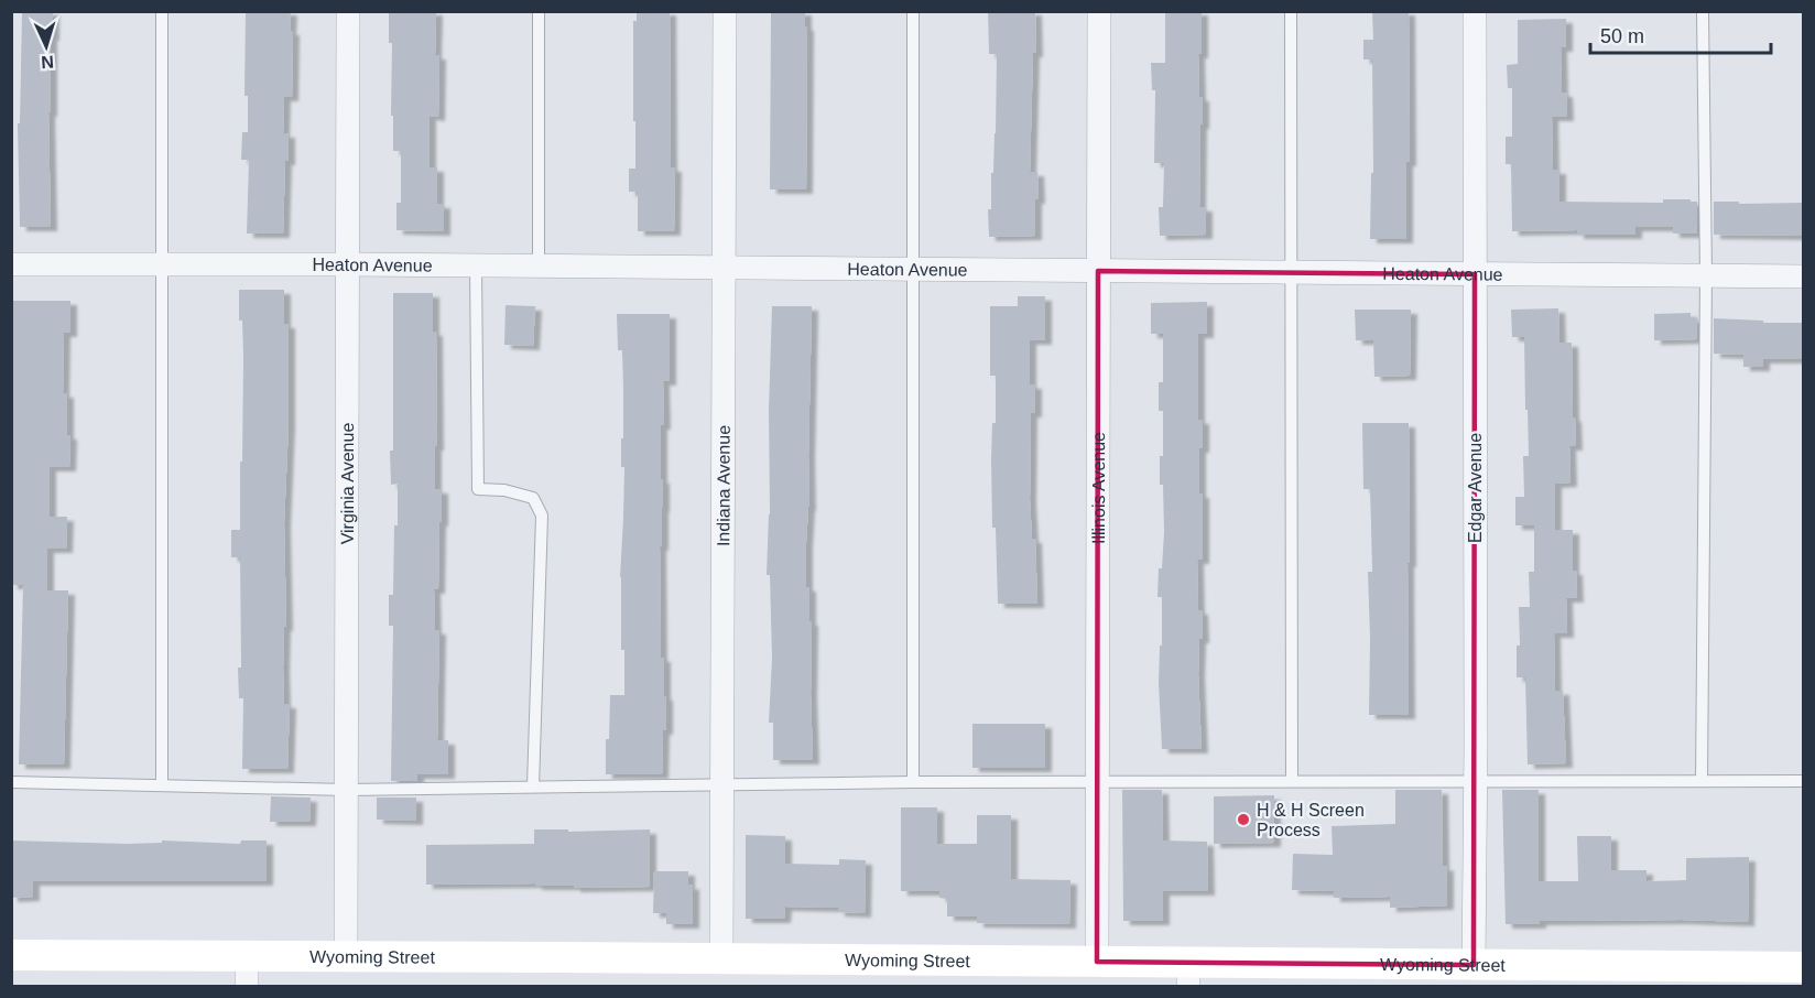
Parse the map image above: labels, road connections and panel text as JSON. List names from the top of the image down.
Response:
{
  "streets": {
    "street": [
      "Heaton Avenue",
      "Virginia Avenue",
      "Indiana Avenue",
      "Illinois Avenue",
      "Edgar Avenue",
      "Wyoming Street"
    ]
  },
  "crossings": [
    ["Heaton Avenue", "Virginia Avenue"],
    ["Heaton Avenue", "Indiana Avenue"],
    ["Heaton Avenue", "Illinois Avenue"],
    ["Heaton Avenue", "Edgar Avenue"],
    ["Virginia Avenue", "Wyoming Street"],
    ["Indiana Avenue", "Wyoming Street"],
    ["Illinois Avenue", "Wyoming Street"],
    ["Edgar Avenue", "Wyoming Street"]
  ],
  "places": ["H & H Screen Process"],
  "scale_bar": "50 m",
  "north": "bottom"
}
